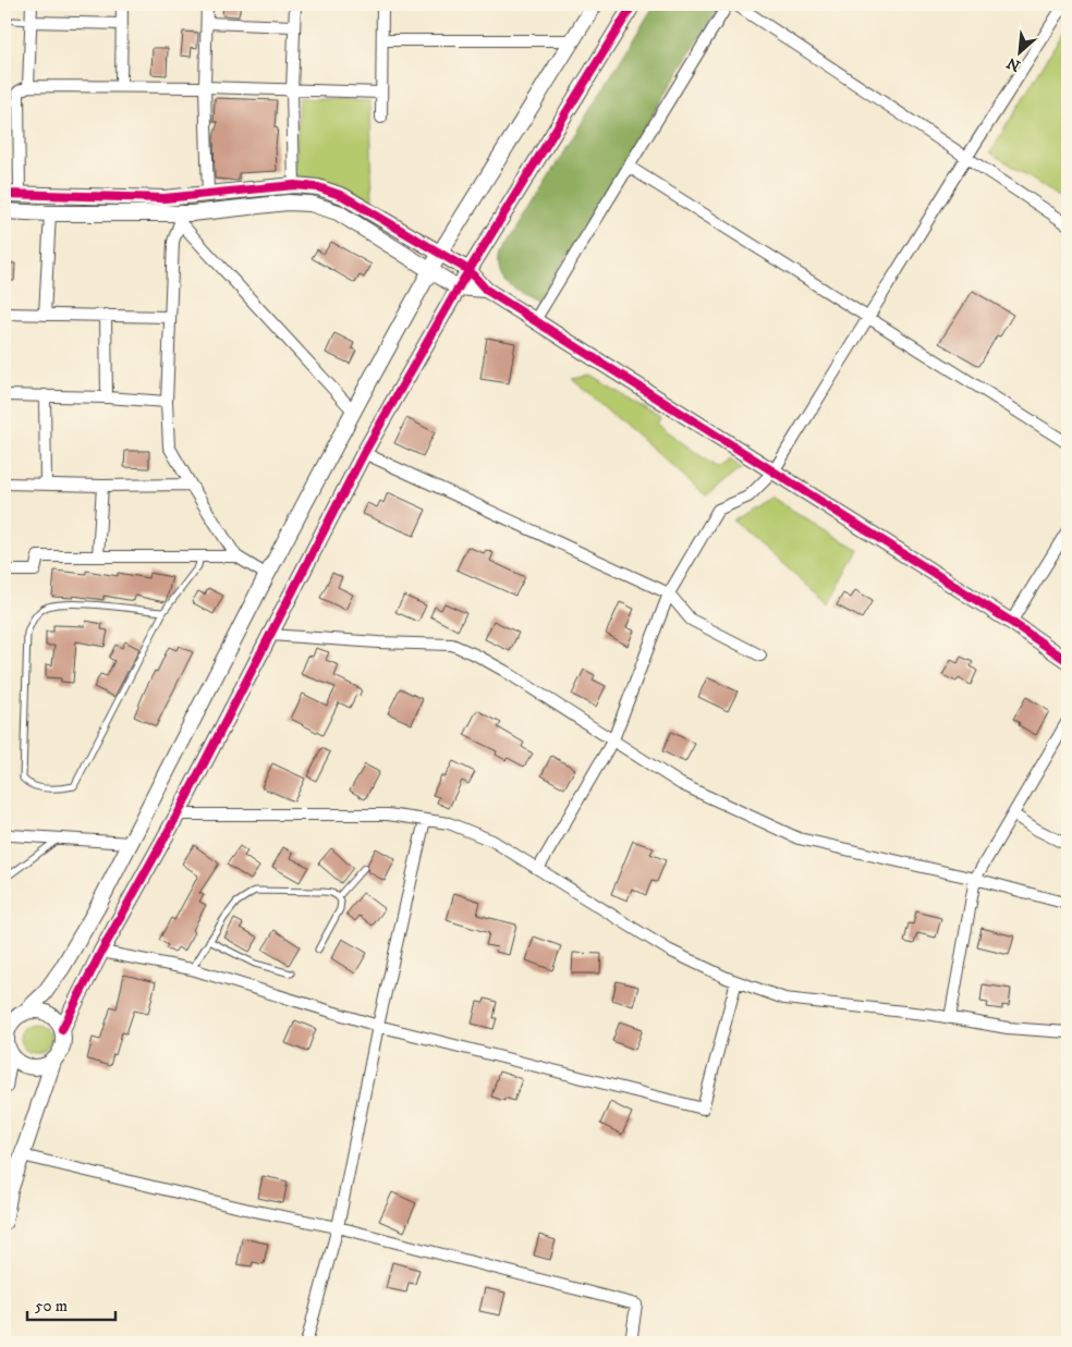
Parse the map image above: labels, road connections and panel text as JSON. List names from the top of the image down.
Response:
{
  "scale_bar": "50 m",
  "north": "bottom left"
}
